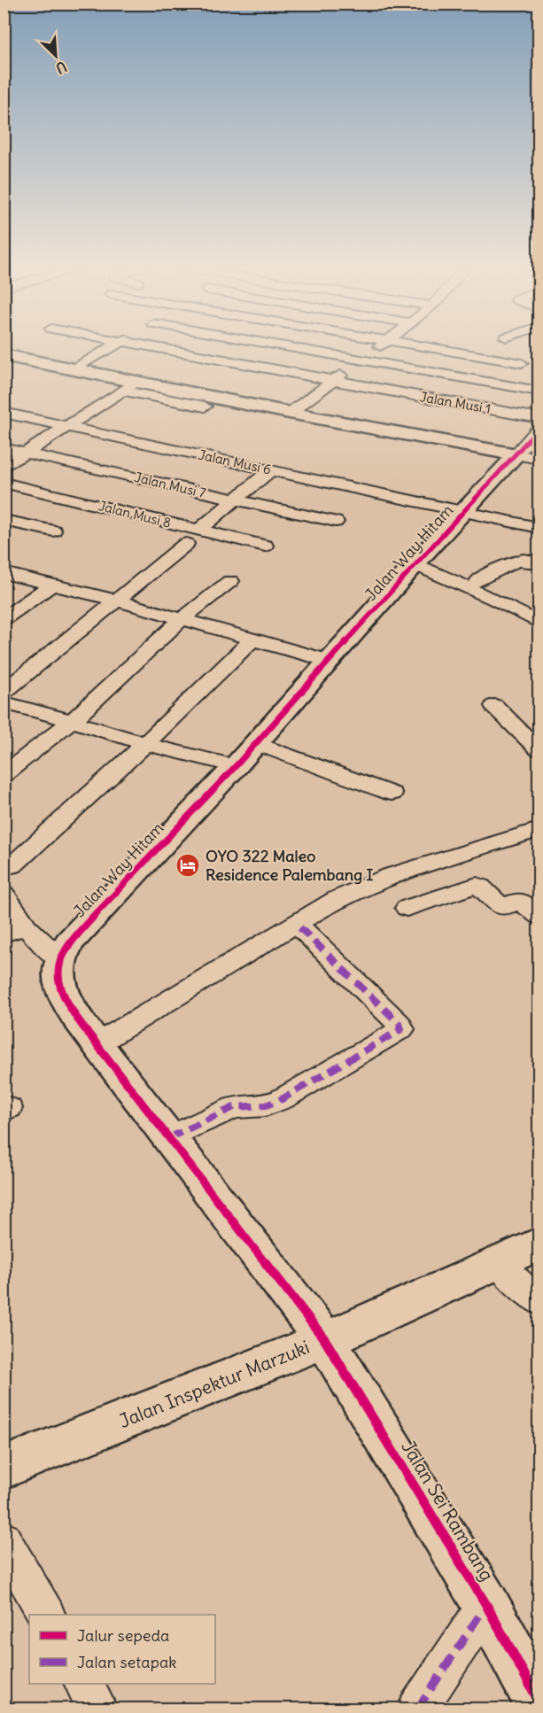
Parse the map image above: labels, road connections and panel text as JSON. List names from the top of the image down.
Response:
{
  "streets": {
    "street": [
      "Jalan Musi 1",
      "Jalan Musi 6",
      "Jalan Musi 7",
      "Jalan Musi 8",
      "Jalan Way Hitam",
      "Jalan Inspektur Marzuki",
      "Jalan Sei Rambang"
    ]
  },
  "crossings": [
    ["Jalan Musi 6", "Jalan Way Hitam"],
    ["Jalan Inspektur Marzuki", "Jalan Sei Rambang"]
  ],
  "places": {
    "hotel": ["OYO 322 Maleo Residence Palembang I"]
  },
  "legend": ["Jalur sepeda", "Jalan setapak"],
  "north": "bottom right"
}
